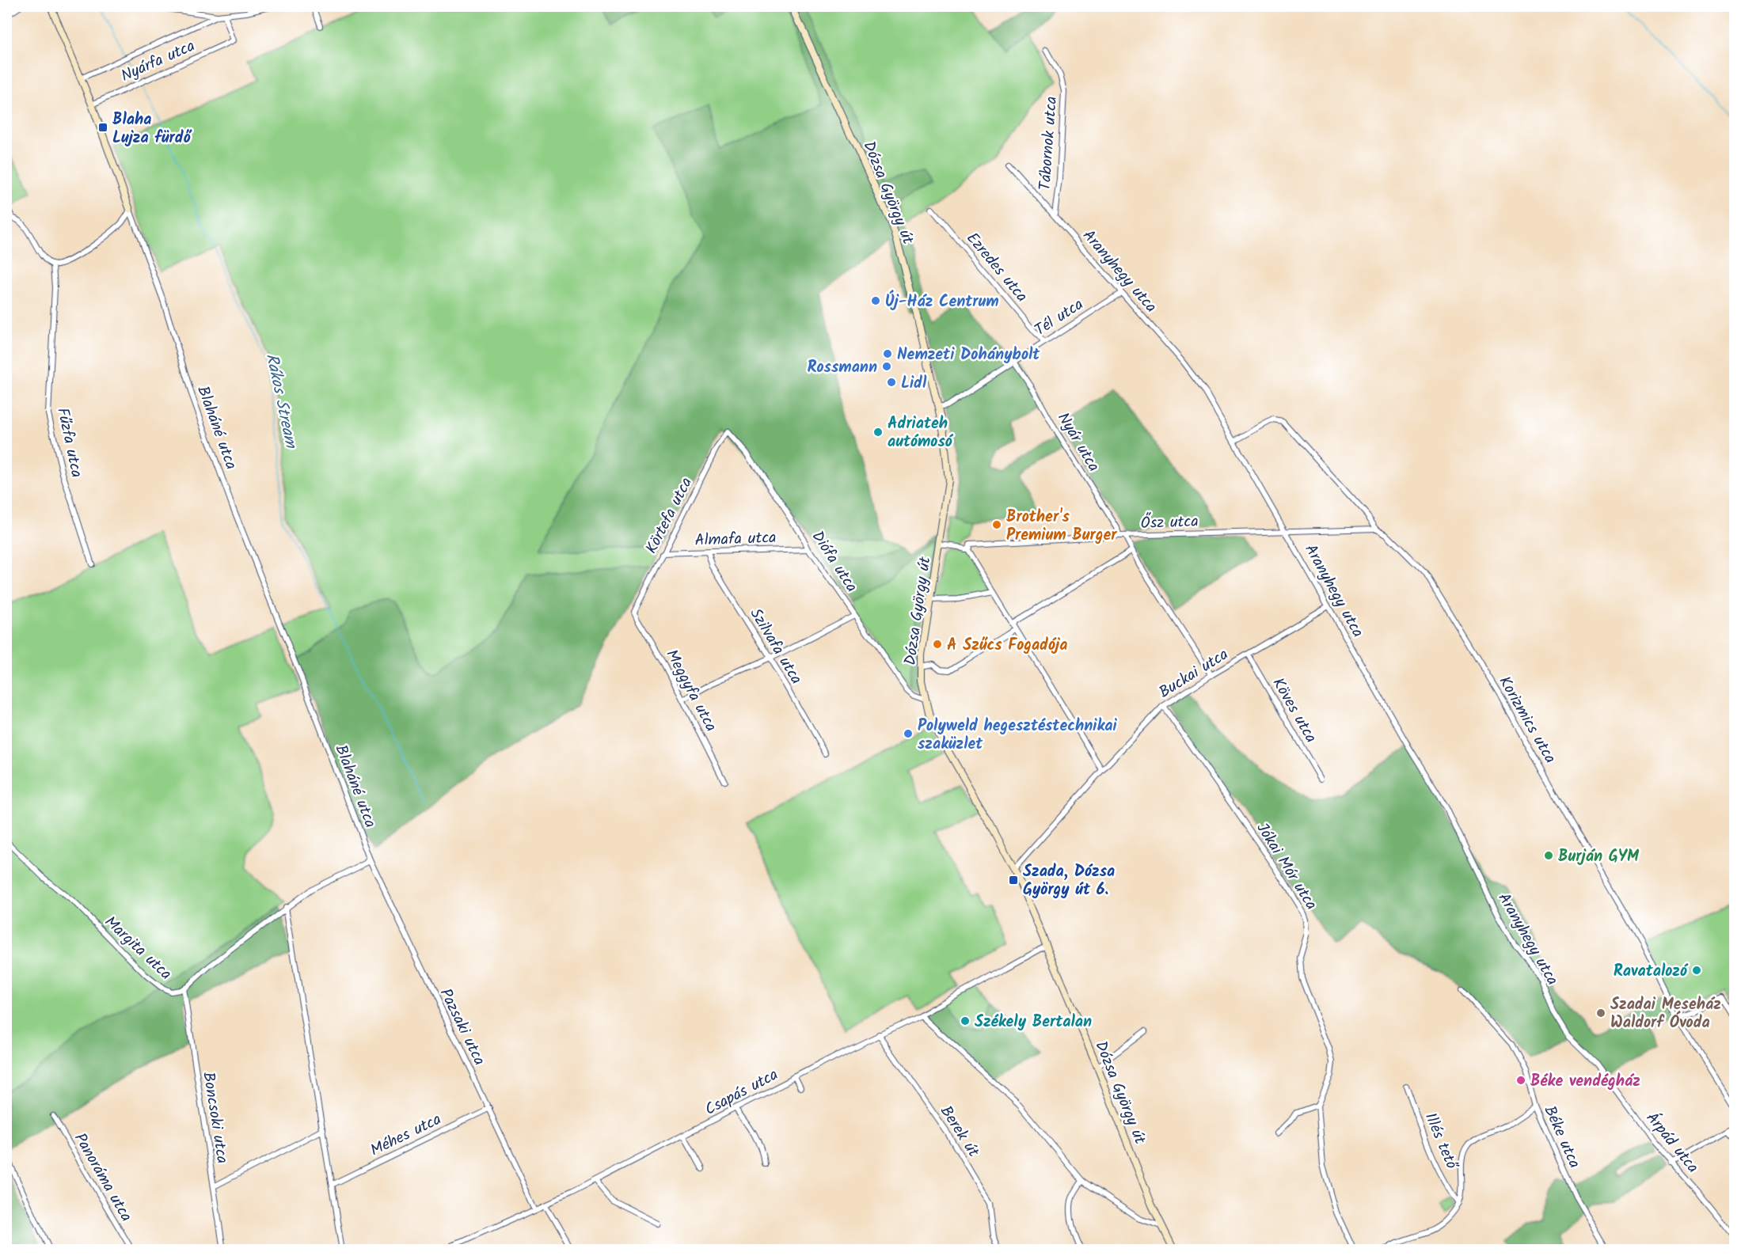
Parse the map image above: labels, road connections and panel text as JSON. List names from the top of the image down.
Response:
{
  "streets": {
    "main road": ["Dózsa György út", "Blaháné utca"],
    "street": [
      "Nyárfa utca",
      "Tábornok utca",
      "Ezredes utca",
      "Aranyhegy utca",
      "Tél utca",
      "Nyár utca",
      "Fűzfa utca",
      "Körtefa utca",
      "Ősz utca",
      "Almafa utca",
      "Diófa utca",
      "Szilvafa utca",
      "Buckai utca",
      "Meggyfa utca",
      "Köves utca",
      "Korizmics utca",
      "Jókai Mór utca",
      "Margita utca",
      "Pazsaki utca",
      "Csapás utca",
      "Boncsoki utca",
      "Berek út",
      "Méhes utca",
      "Béke utca",
      "Illés tető",
      "Árpád utca",
      "Panoráma utca"
    ]
  },
  "crossings": [
    ["Nyárfa utca", "Blaháné utca"],
    ["Tábornok utca", "Aranyhegy utca"],
    ["Dózsa György út", "Tél utca"],
    ["Dózsa György út", "Ősz utca"],
    ["Dózsa György út", "Diófa utca"],
    ["Dózsa György út", "Buckai utca"],
    ["Dózsa György út", "Csapás utca"],
    ["Ezredes utca", "Tél utca"],
    ["Aranyhegy utca", "Tél utca"],
    ["Aranyhegy utca", "Ősz utca"],
    ["Aranyhegy utca", "Buckai utca"],
    ["Aranyhegy utca", "Korizmics utca"],
    ["Aranyhegy utca", "Árpád utca"],
    ["Tél utca", "Nyár utca"],
    ["Blaháné utca", "Pazsaki utca"],
    ["Nyár utca", "Ősz utca"],
    ["Nyár utca", "Buckai utca"],
    ["Körtefa utca", "Almafa utca"],
    ["Körtefa utca", "Diófa utca"],
    ["Körtefa utca", "Meggyfa utca"],
    ["Ősz utca", "Korizmics utca"],
    ["Almafa utca", "Diófa utca"],
    ["Almafa utca", "Szilvafa utca"],
    ["Buckai utca", "Köves utca"],
    ["Buckai utca", "Jókai Mór utca"],
    ["Margita utca", "Pazsaki utca"],
    ["Margita utca", "Boncsoki utca"],
    ["Pazsaki utca", "Csapás utca"],
    ["Pazsaki utca", "Méhes utca"],
    ["Csapás utca", "Berek út"]
  ],
  "water": ["Rákos Stream"],
  "places": {
    "transit": ["Blaha Lujza fürdő", "Szada, Dózsa György út 6."],
    "other": [
      "Új-Ház Centrum",
      "Nemzeti Dohánybolt",
      "Rossmann",
      "Lidl",
      "Adriateh autómosó",
      "Brother's Premium Burger",
      "A Szűcs Fogadója",
      "Polyweld hegesztéstechnikai szaküzlet",
      "Burján GYM",
      "Ravatalozó",
      "Szadai Meseház Waldorf Óvoda",
      "Székely Bertalan",
      "Béke vendégház"
    ]
  }
}
